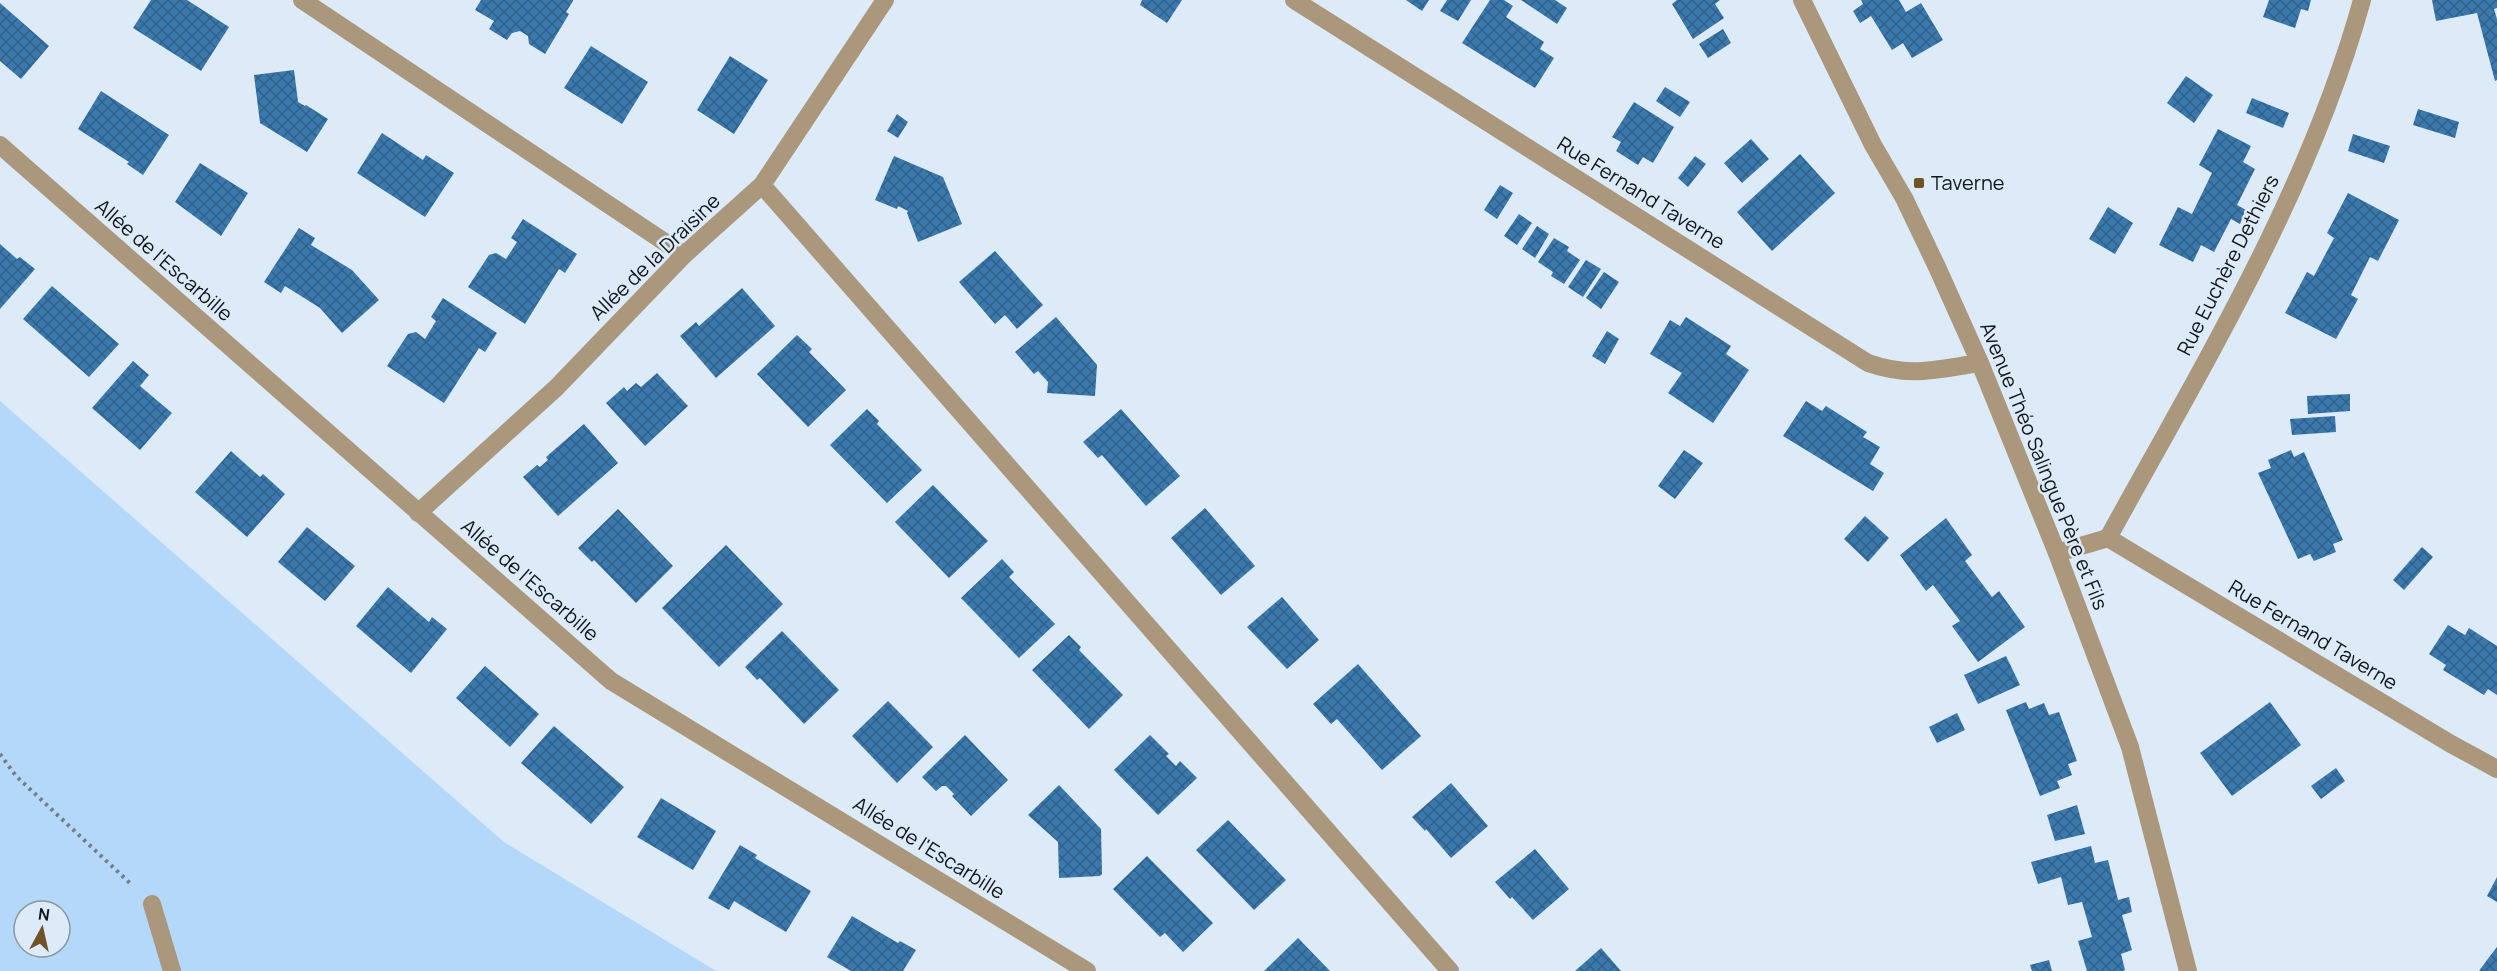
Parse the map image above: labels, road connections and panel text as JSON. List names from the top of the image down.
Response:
{
  "streets": {
    "street": [
      "Rue Fernand Taverne",
      "Allée de la Draisine",
      "Allée de l'Escarbille",
      "Rue Euchère Dethiers",
      "Avenue Théo Salingue Père et Fils"
    ]
  },
  "crossings": [
    ["Rue Fernand Taverne", "Rue Euchère Dethiers"],
    ["Rue Fernand Taverne", "Avenue Théo Salingue Père et Fils"],
    ["Allée de la Draisine", "Allée de l'Escarbille"]
  ],
  "places": {
    "transit": ["Taverne"]
  },
  "north": "top"
}
